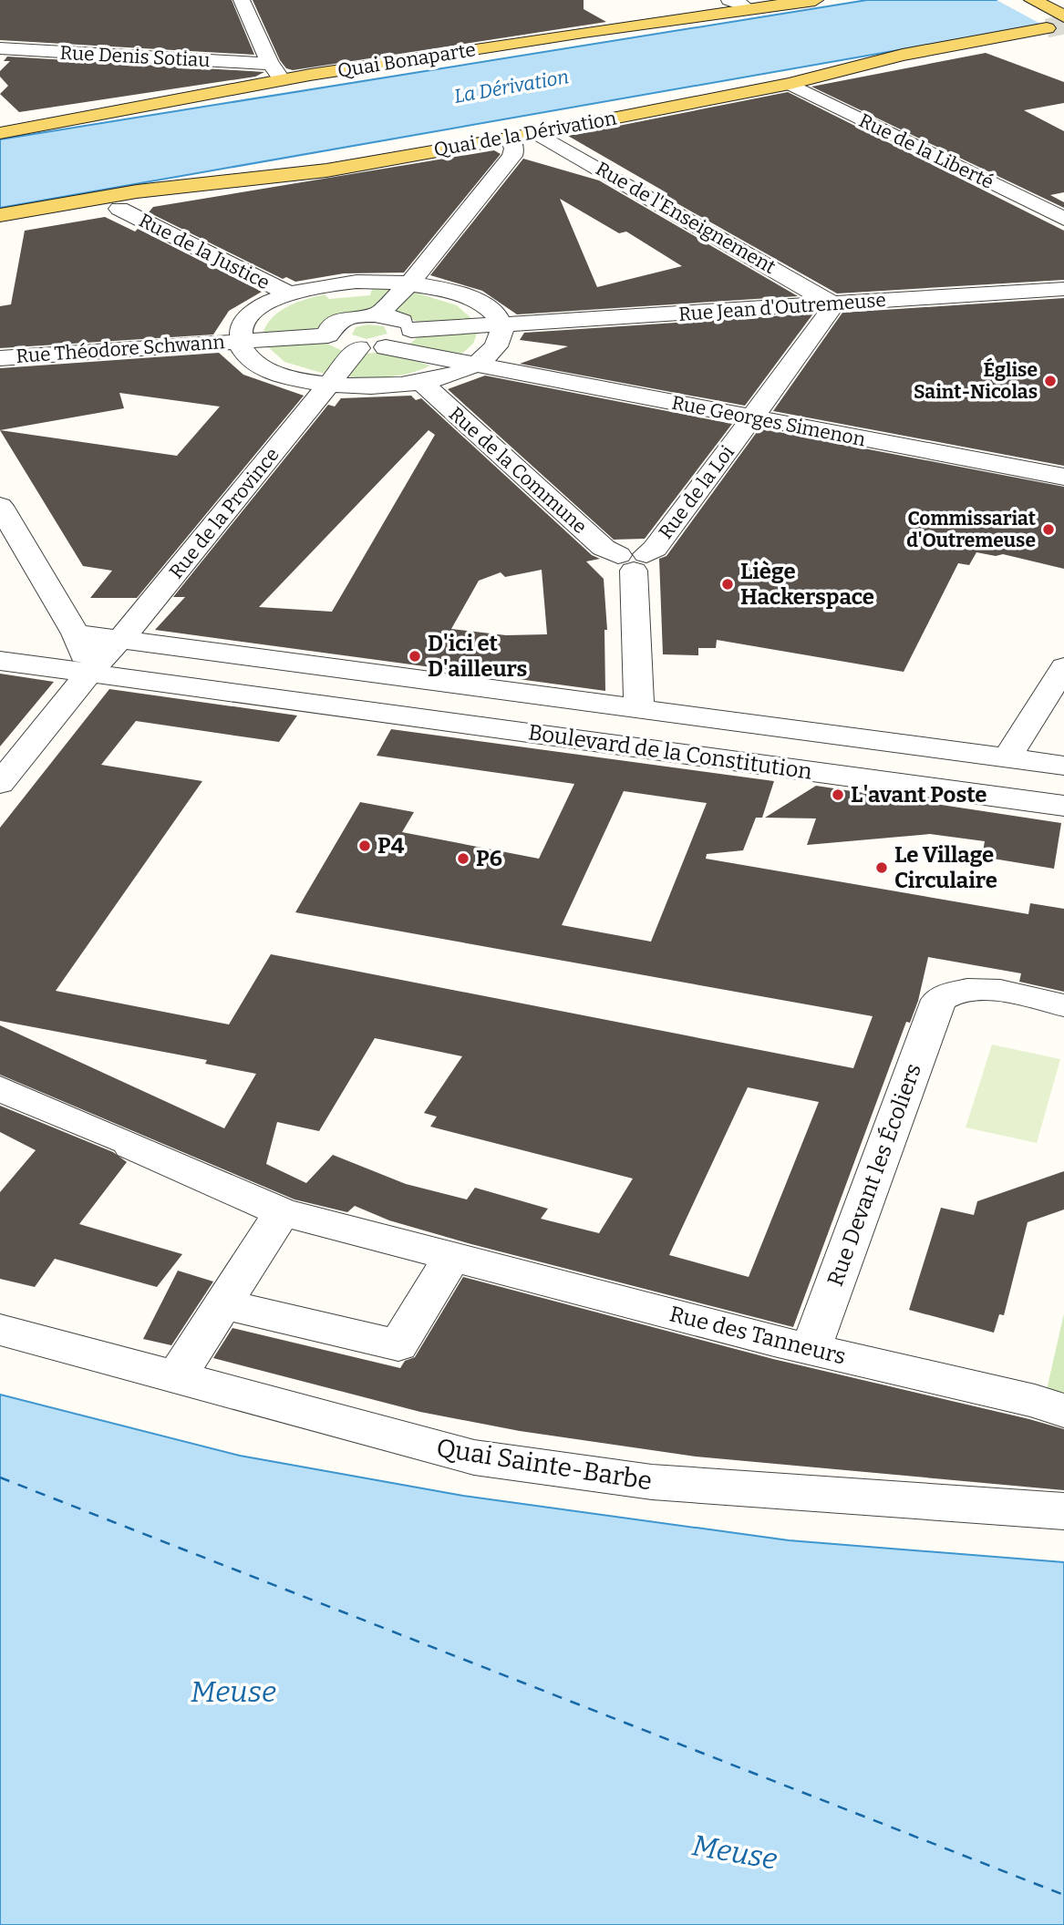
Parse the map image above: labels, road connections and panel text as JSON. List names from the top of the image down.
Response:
{
  "streets": {
    "main road": ["Quai Bonaparte", "Quai de la Dérivation"],
    "street": [
      "Rue Denis Sotiau",
      "Rue de la Liberté",
      "Rue de l'Enseignement",
      "Rue de la Justice",
      "Rue Jean d'Outremeuse",
      "Rue Théodore Schwann",
      "Rue Georges Simenon",
      "Rue de la Commune",
      "Rue de la Loi",
      "Rue de la Province",
      "Boulevard de la Constitution",
      "Rue Devant les Écoliers",
      "Rue des Tanneurs",
      "Quai Sainte-Barbe"
    ]
  },
  "crossings": [
    ["Quai de la Dérivation", "Rue de la Liberté"],
    ["Quai de la Dérivation", "Rue de l'Enseignement"],
    ["Rue de l'Enseignement", "Rue Jean d'Outremeuse"],
    ["Rue de l'Enseignement", "Rue de la Loi"],
    ["Rue Jean d'Outremeuse", "Rue de la Loi"],
    ["Rue Georges Simenon", "Rue de la Loi"],
    ["Rue Georges Simenon", "Rue de la Province"],
    ["Rue de la Commune", "Rue de la Loi"],
    ["Rue de la Province", "Boulevard de la Constitution"],
    ["Rue Devant les Écoliers", "Rue des Tanneurs"]
  ],
  "water": ["La Dérivation", "Meuse"],
  "places": [
    "Église Saint-Nicolas",
    "Commissariat d'Outremeuse",
    "Liège Hackerspace",
    "D'ici et D'ailleurs",
    "L'avant Poste",
    "P4",
    "P6",
    "Le Village Circulaire"
  ]
}
